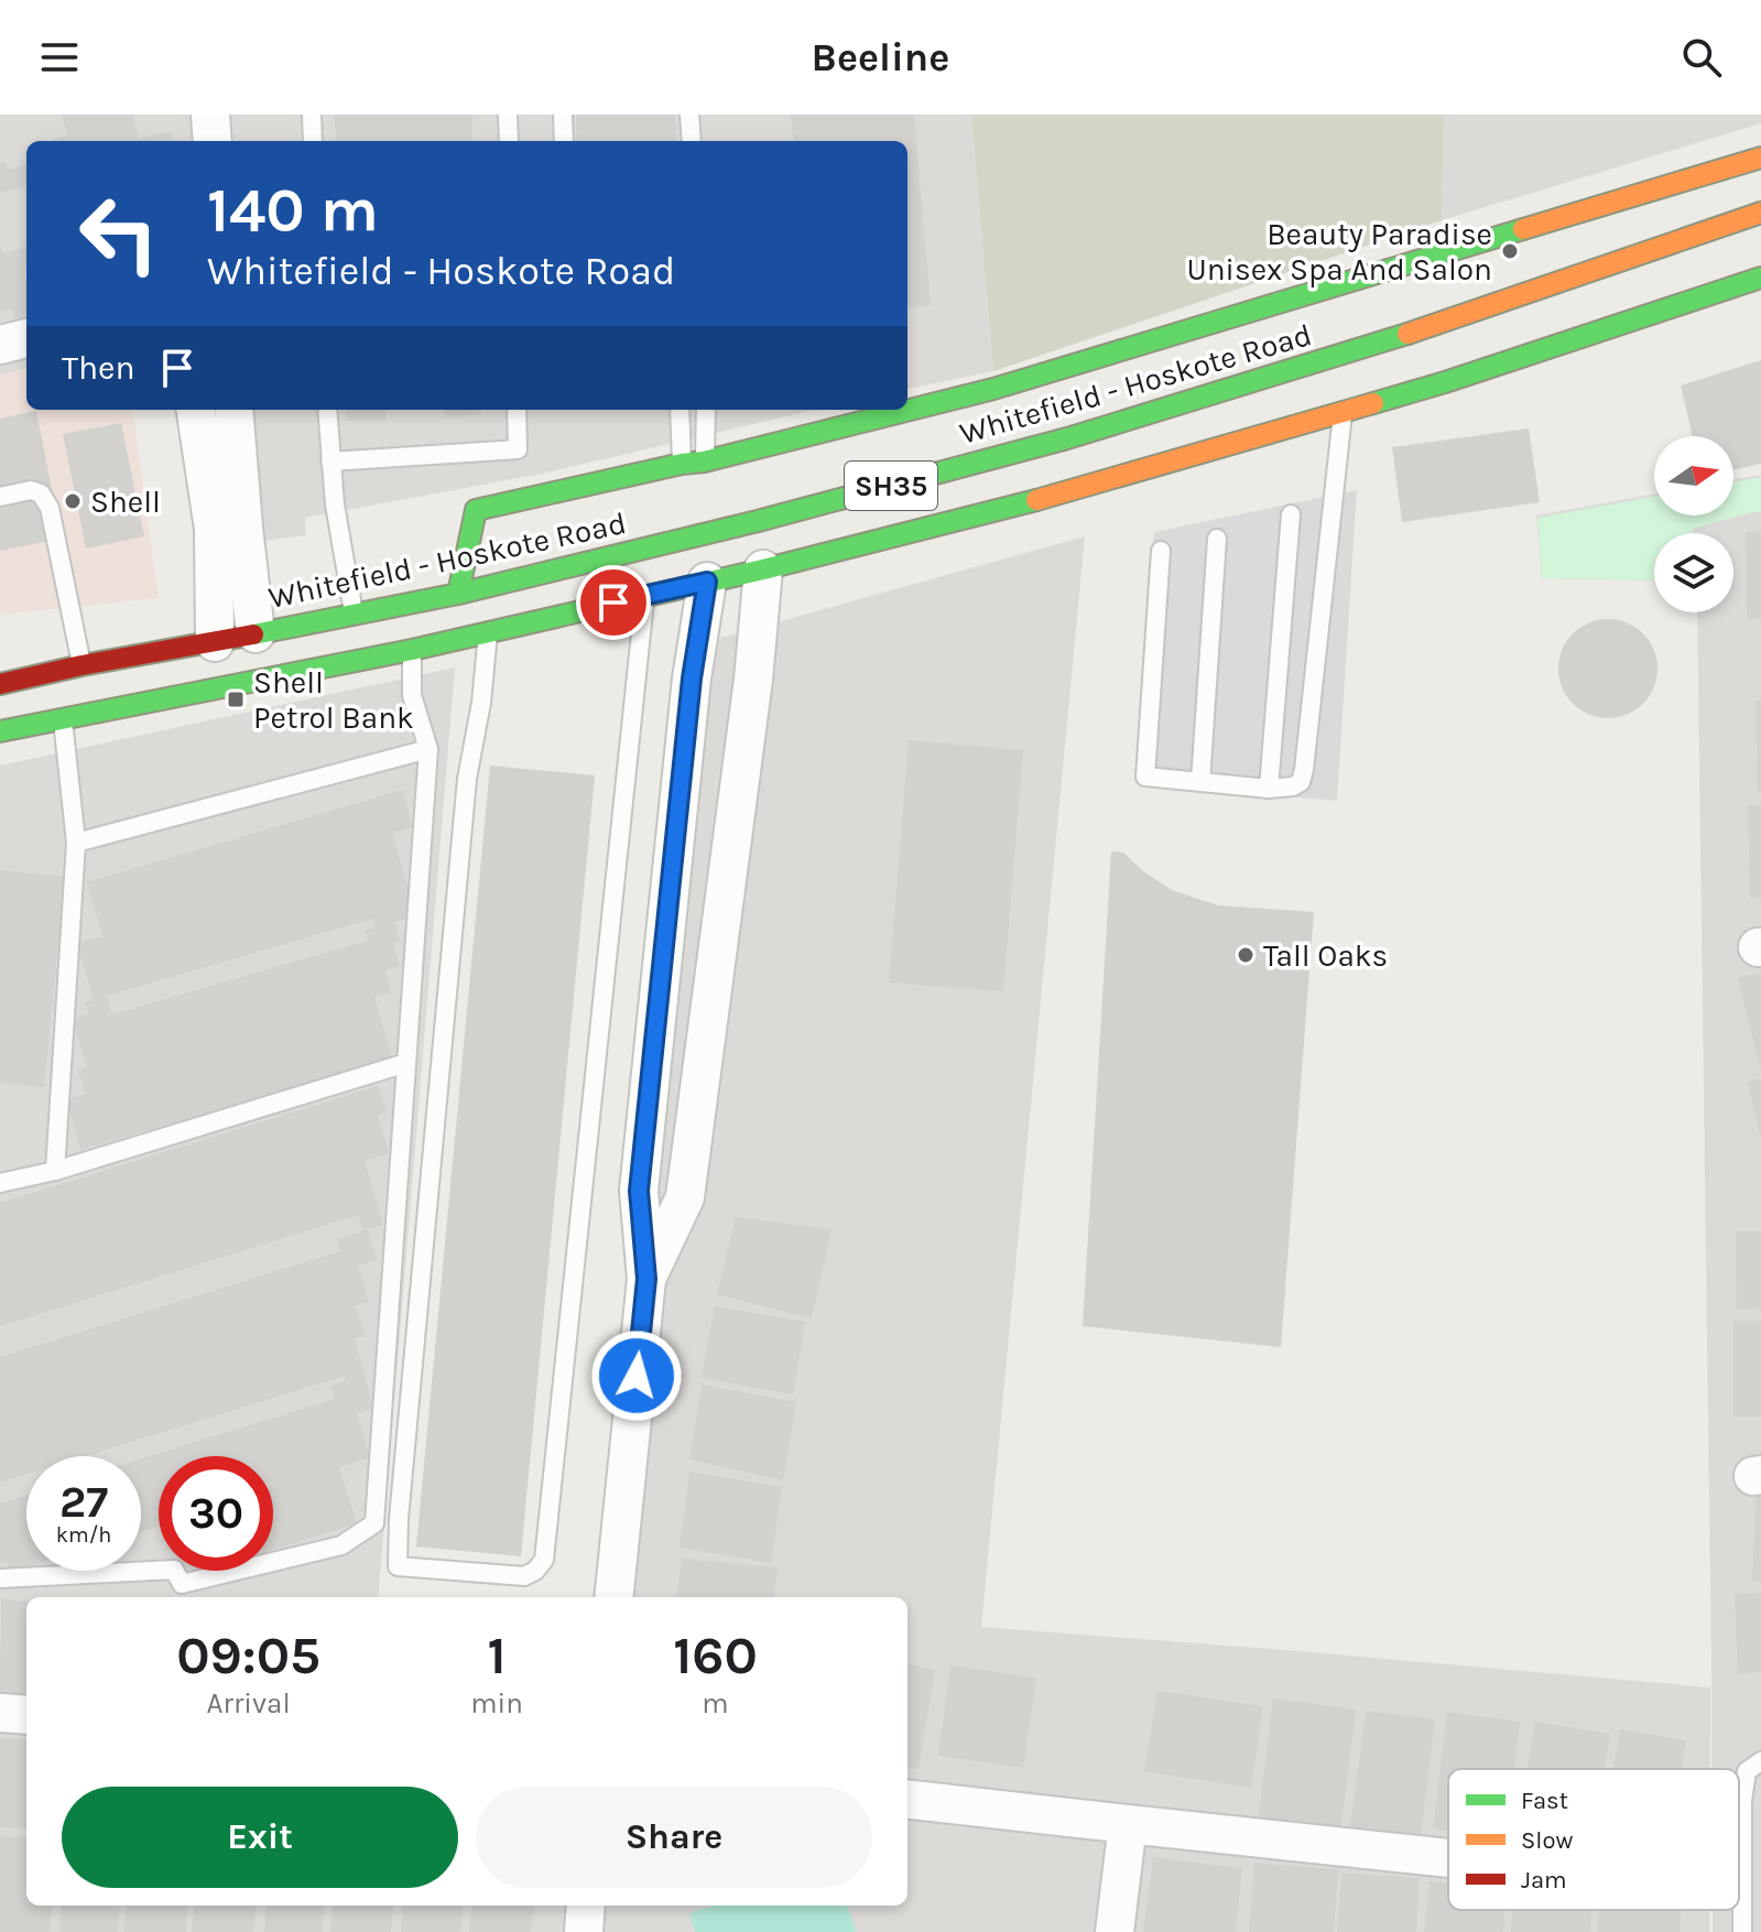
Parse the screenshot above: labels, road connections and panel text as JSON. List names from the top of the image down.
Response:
{
  "streets": {
    "main road": ["Whitefield - Hoskote Road", "SH35"]
  },
  "places": {
    "other": ["Beauty Paradise Unisex Spa And Salon", "Shell", "Tall Oaks"],
    "transit": ["Shell Petrol Bank"]
  },
  "legend": ["Fast", "Slow", "Jam"],
  "north": "right",
  "page": {
    "header": "Beeline",
    "turn": ["140 m", "Whitefield - Hoskote Road"],
    "then": "Then",
    "speed": "27 km/h",
    "limit": "30",
    "eta": [
      "09:05",
      "Arrival",
      "1",
      "min",
      "160",
      "m"
    ],
    "buttons": ["Exit", "Share"]
  }
}
